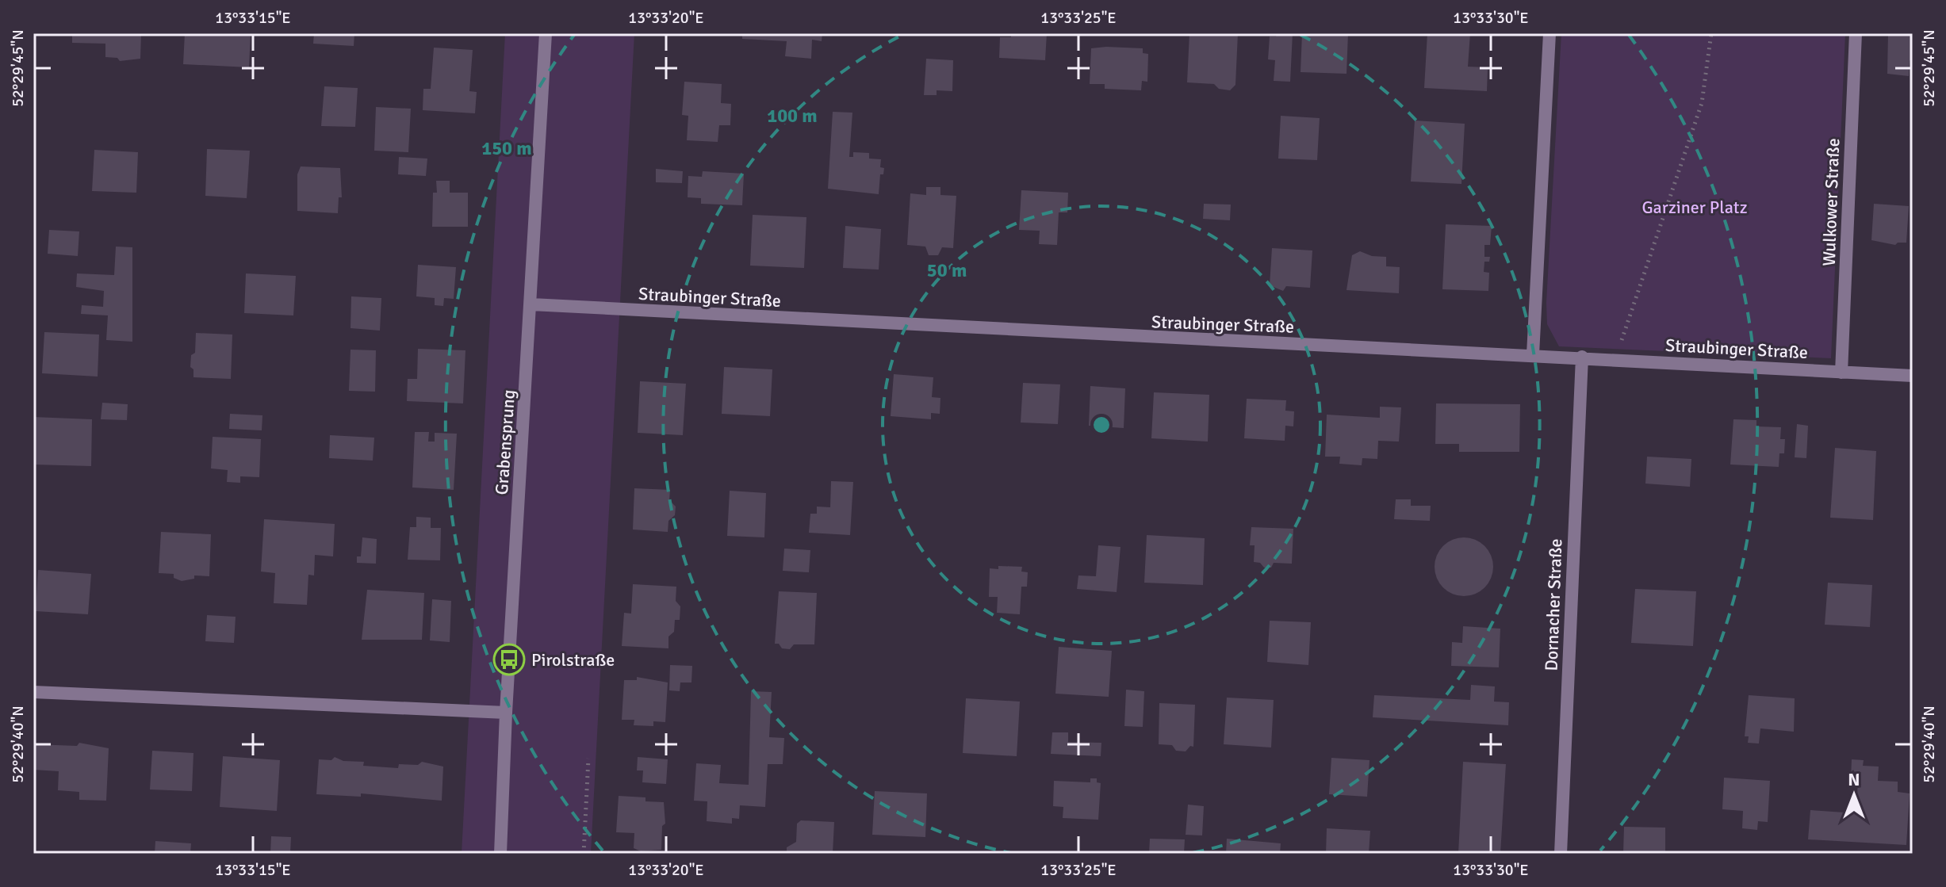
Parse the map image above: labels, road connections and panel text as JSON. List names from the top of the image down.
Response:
{
  "streets": {
    "street": [
      "Wulkower Straße",
      "Straubinger Straße",
      "Grabensprung",
      "Dornacher Straße"
    ]
  },
  "crossings": [
    ["Wulkower Straße", "Straubinger Straße"],
    ["Straubinger Straße", "Grabensprung"],
    ["Straubinger Straße", "Dornacher Straße"]
  ],
  "parks": ["Garziner Platz"],
  "places": {
    "bus stop": ["Pirolstraße"]
  },
  "north": "top",
  "coordinates": [
    "13°33'15\"E",
    "13°33'20\"E",
    "13°33'25\"E",
    "13°33'30\"E",
    "52°29'45\"N",
    "52°29'40\"N"
  ],
  "rings": ["100 m", "150 m", "50 m"]
}
